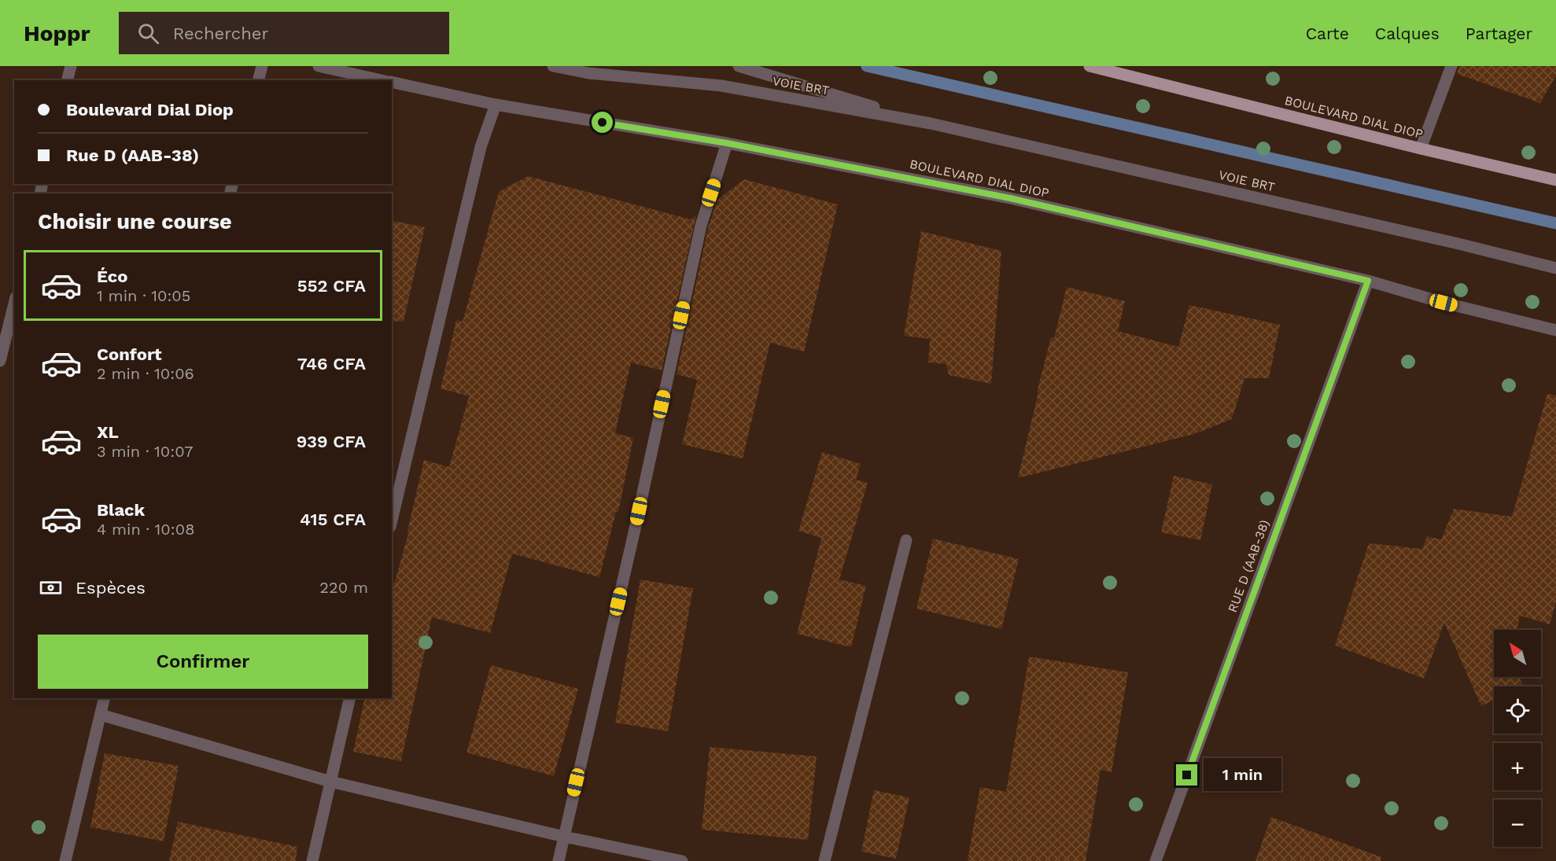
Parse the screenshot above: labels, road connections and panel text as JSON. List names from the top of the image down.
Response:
{
  "streets": {
    "main road": ["BOULEVARD DIAL DIOP"],
    "street": ["VOIE BRT", "RUE D (AAB-38)"]
  },
  "crossings": [
    ["BOULEVARD DIAL DIOP", "RUE D (AAB-38)"]
  ],
  "north": "top left",
  "page": {
    "header": "Hoppr",
    "search": "Rechercher",
    "nav": ["Carte", "Calques", "Partager"],
    "banner": ["Boulevard Dial Diop", "Rue D (AAB-38)"],
    "heading": "Choisir une course",
    "list": [
      {
        "name": "Éco",
        "note": "1 min · 10:05",
        "value": "552 CFA"
      },
      {
        "name": "Confort",
        "note": "2 min · 10:06",
        "value": "746 CFA"
      },
      {
        "name": "XL",
        "note": "3 min · 10:07",
        "value": "939 CFA"
      },
      {
        "name": "Black",
        "note": "4 min · 10:08",
        "value": "415 CFA"
      }
    ],
    "pay": ["Espèces", "220 m"],
    "buttons": "Confirmer",
    "map_buttons": ["+", "−"],
    "bubble": "1 min"
  }
}
